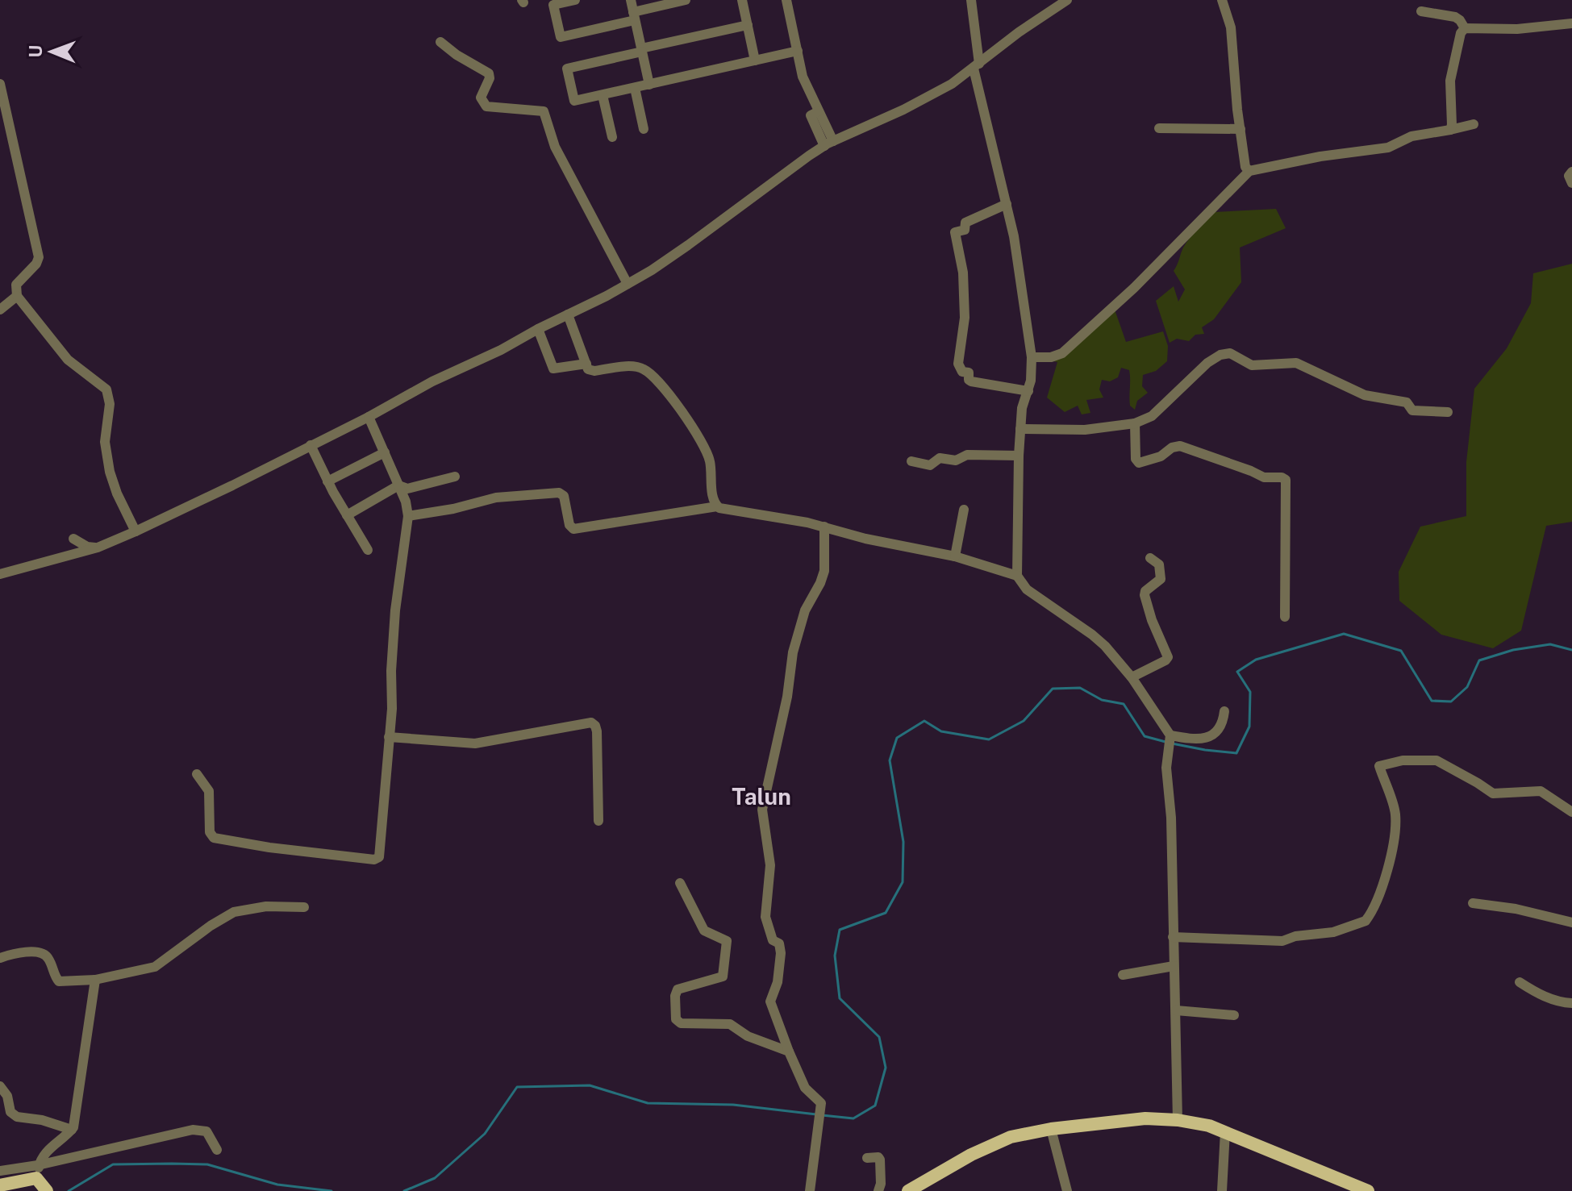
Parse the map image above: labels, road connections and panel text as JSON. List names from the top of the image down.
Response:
{
  "districts": ["Talun"],
  "north": "left"
}
